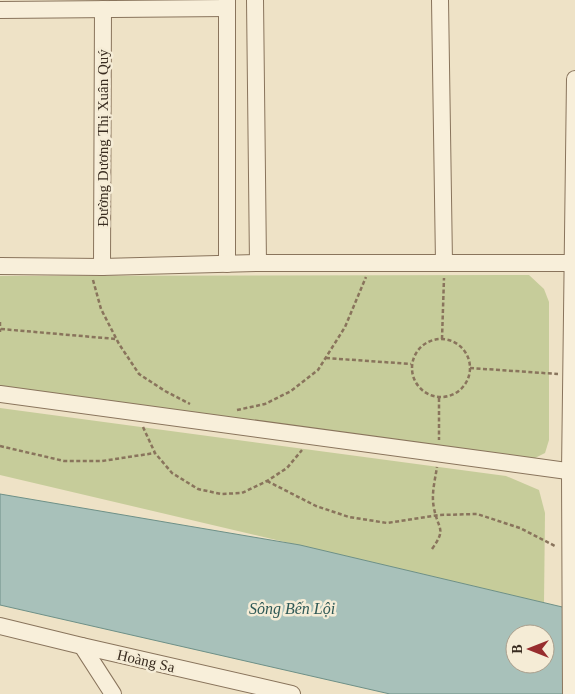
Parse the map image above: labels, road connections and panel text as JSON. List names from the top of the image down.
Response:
{
  "streets": {
    "street": ["Đường Dương Thị Xuân Quý", "Hoàng Sa"]
  },
  "water": ["Sông Bến Lội"],
  "north": "left"
}
